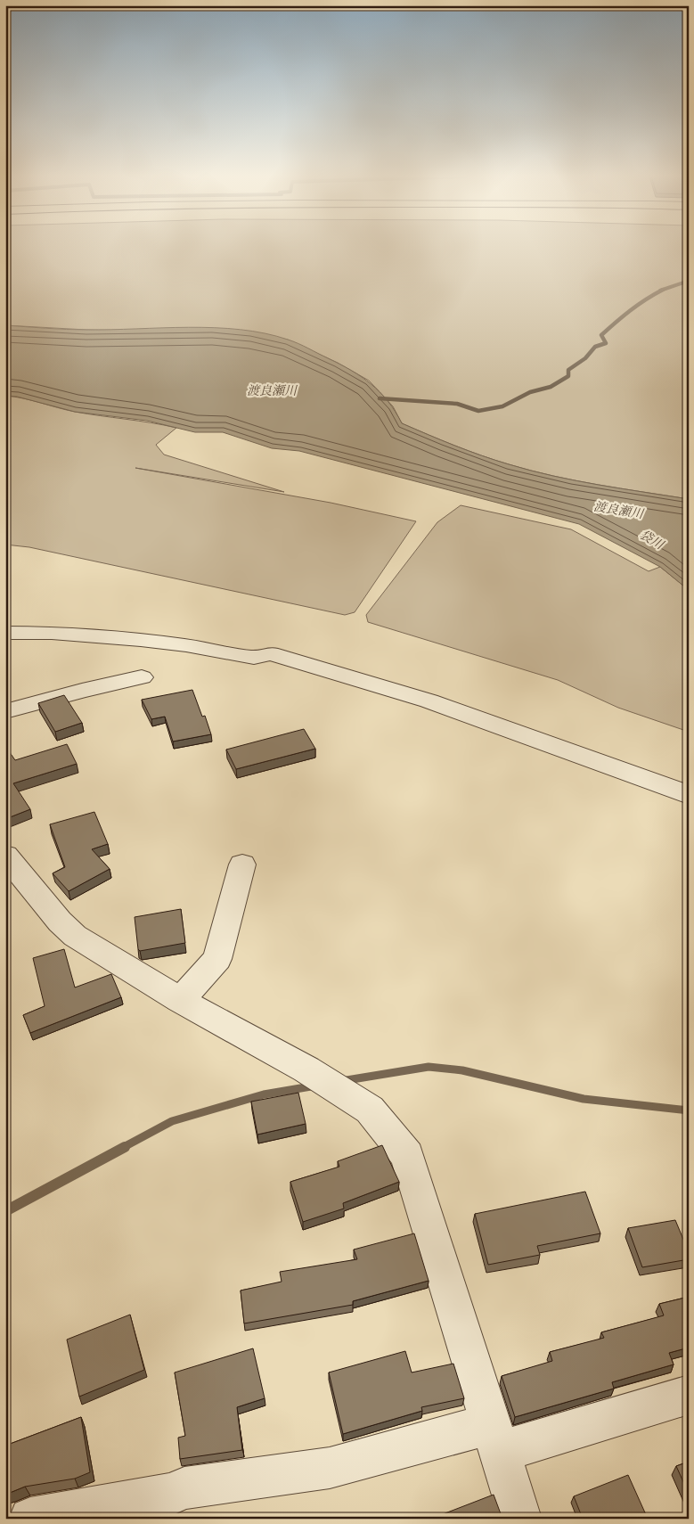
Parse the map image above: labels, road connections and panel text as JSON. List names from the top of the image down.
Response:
{
  "water": ["渡良瀬川", "袋川"]
}
